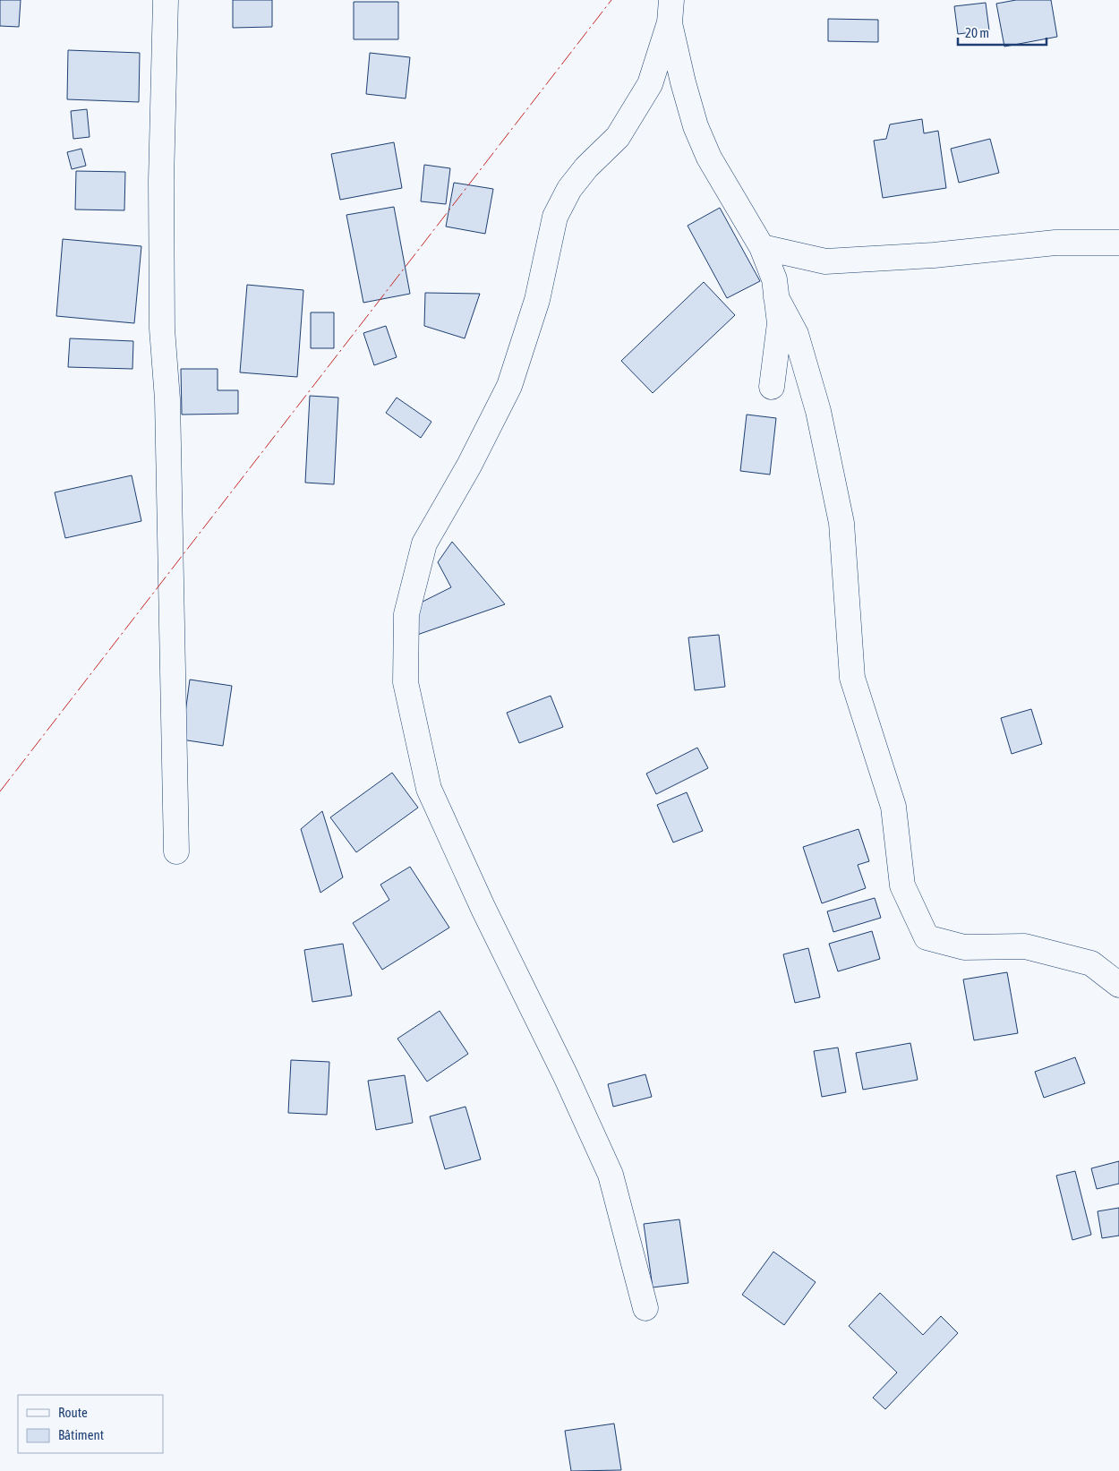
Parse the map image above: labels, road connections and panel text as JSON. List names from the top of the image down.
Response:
{
  "legend": ["Route", "Bâtiment"],
  "scale_bar": "20 m"
}
